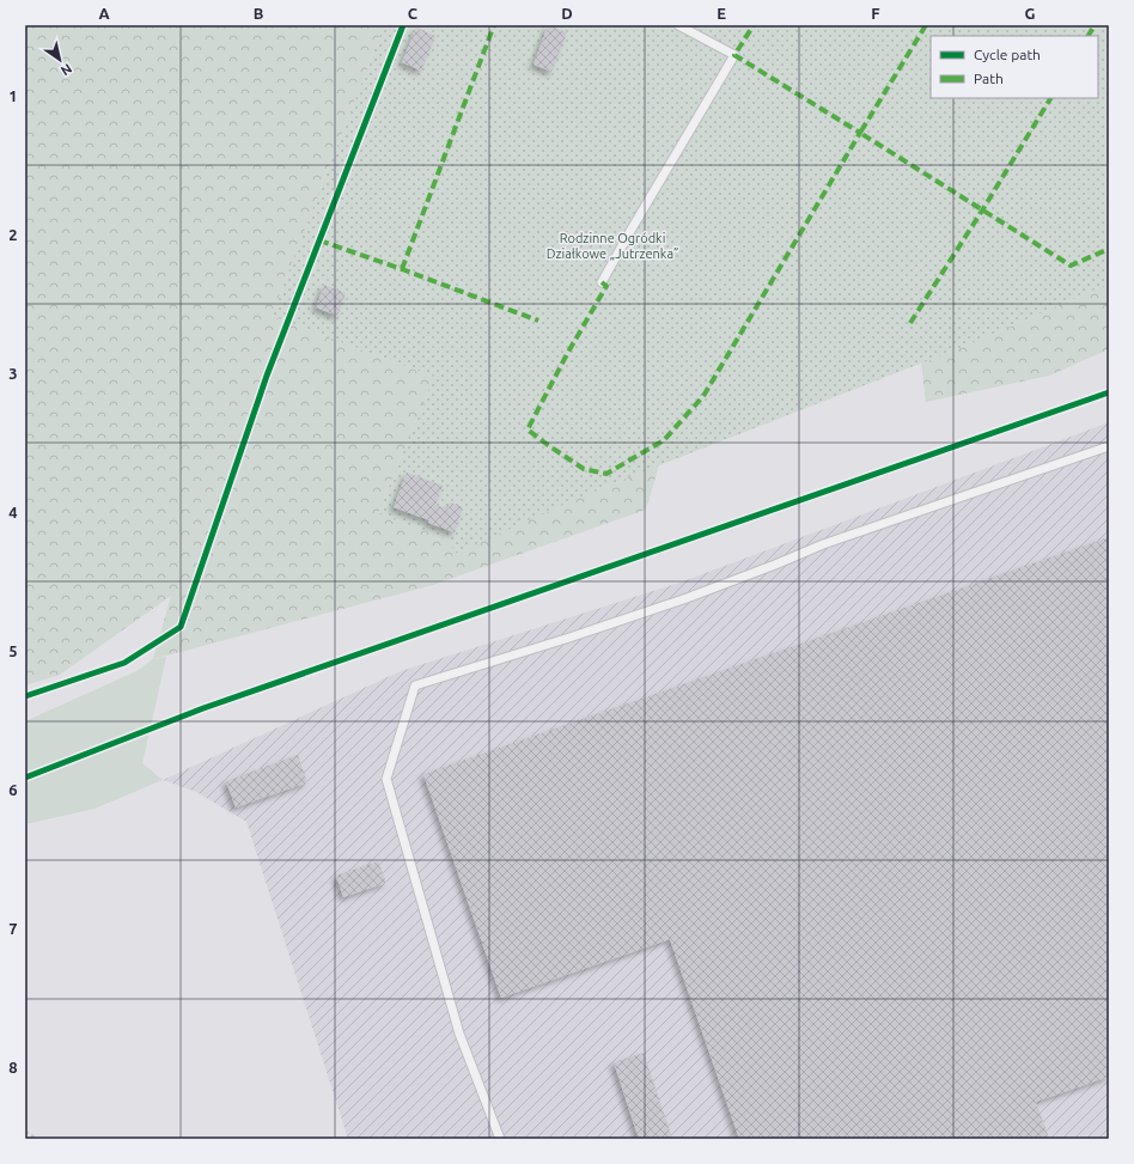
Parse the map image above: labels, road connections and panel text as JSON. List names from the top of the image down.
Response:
{
  "parks": ["Rodzinne Ogródki Działkowe „Jutrzenka”"],
  "legend": ["Cycle path", "Path"],
  "north": "bottom right",
  "grid": {
    "columns": [
      "A",
      "B",
      "C",
      "D",
      "E",
      "F",
      "G"
    ],
    "rows": [
      "1",
      "2",
      "3",
      "4",
      "5",
      "6",
      "7",
      "8"
    ]
  }
}
